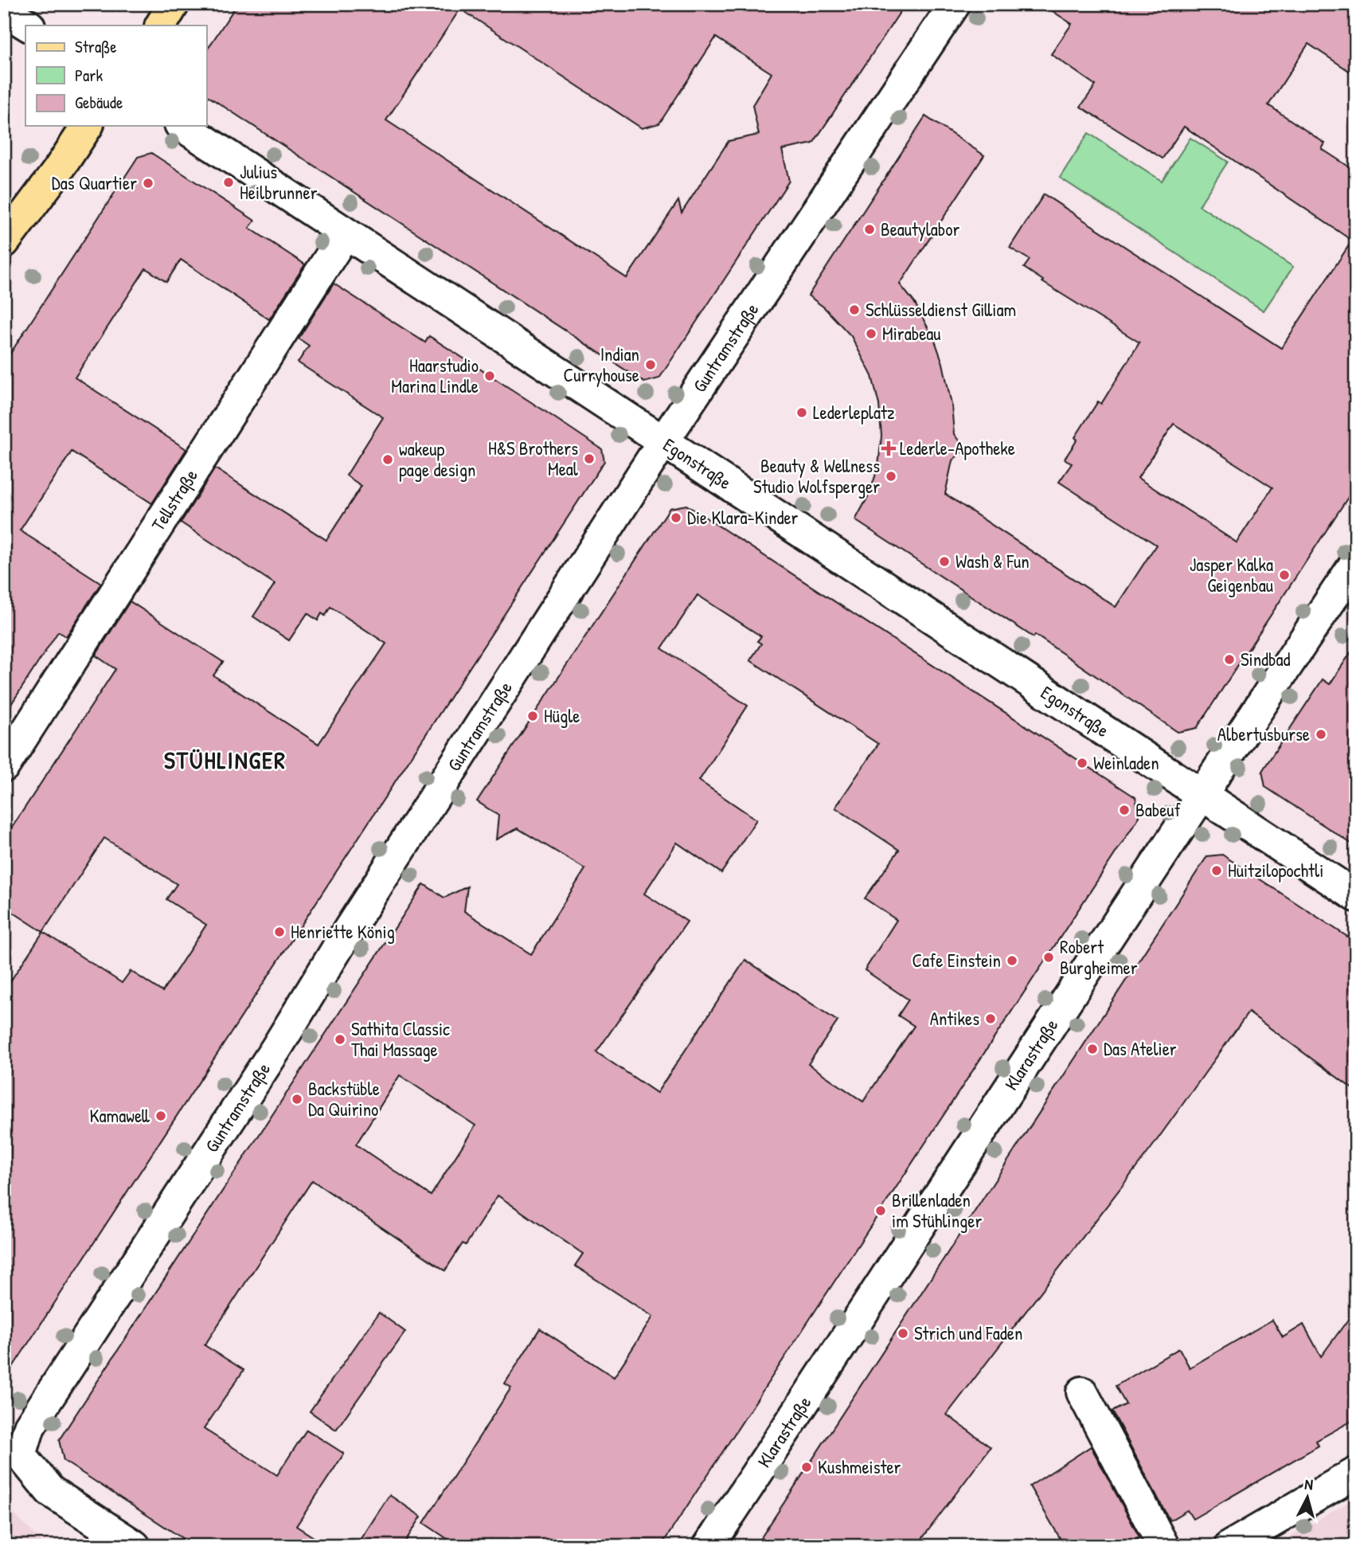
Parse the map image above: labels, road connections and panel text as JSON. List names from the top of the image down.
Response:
{
  "streets": {
    "street": [
      "Guntramstraße",
      "Egonstraße",
      "Tellstraße",
      "Klarastraße"
    ]
  },
  "crossings": [
    ["Guntramstraße", "Egonstraße"],
    ["Egonstraße", "Tellstraße"],
    ["Egonstraße", "Klarastraße"]
  ],
  "districts": ["STÜHLINGER"],
  "places": {
    "other": [
      "Julius Heilbrunner",
      "Das Quartier",
      "Beautylabor",
      "Schlüsseldienst Gilliam",
      "Mirabeau",
      "Indian Curryhouse",
      "Haarstudio Marina Lindle",
      "Lederleplatz",
      "H&S Brothers Meal",
      "wakeup page design",
      "Beauty & Wellness Studio Wolfsperger",
      "Die Klara-Kinder",
      "Wash & Fun",
      "Jasper Kalka Geigenbau",
      "Sindbad",
      "Hügle",
      "Albertusburse",
      "Weinladen",
      "Babeuf",
      "Huitzilopochtli",
      "Henriette König",
      "Robert Burgheimer",
      "Cafe Einstein",
      "Antikes",
      "Sathita Classic Thai Massage",
      "Das Atelier",
      "Backstüble Da Quirino",
      "Kamawell",
      "Brillenladen im Stühlinger",
      "Strich und Faden",
      "Kushmeister"
    ],
    "health": ["Lederle-Apotheke"]
  },
  "legend": ["Straße", "Park", "Gebäude"],
  "north": "top"
}
